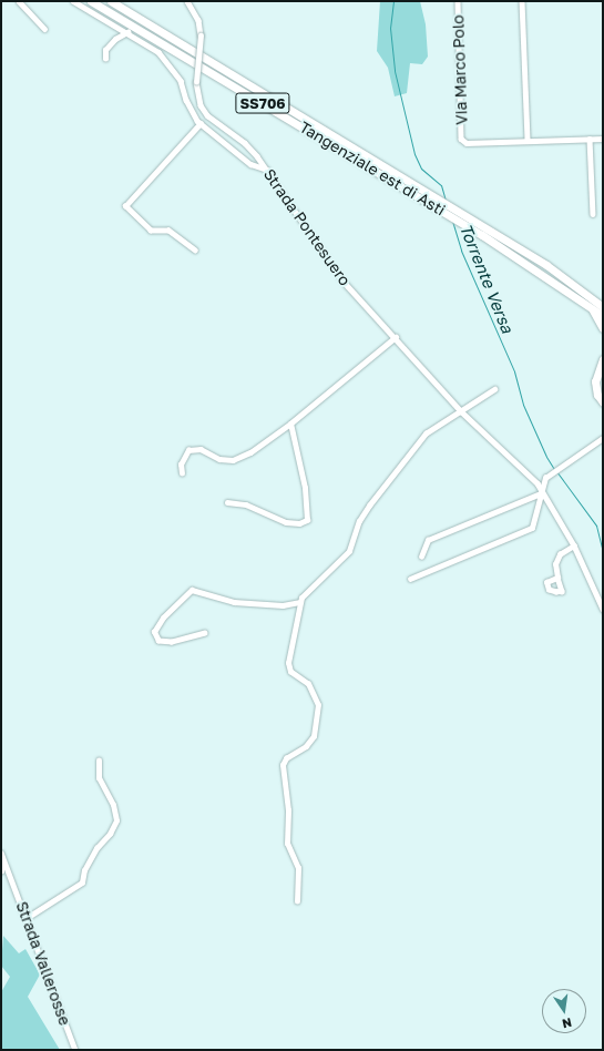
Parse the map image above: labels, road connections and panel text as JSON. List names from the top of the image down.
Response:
{
  "streets": {
    "highway": ["SS706", "Tangenziale est di Asti"],
    "street": ["Via Marco Polo", "Strada Pontesuero", "Strada Vallerosse"]
  },
  "water": ["Torrente Versa"],
  "north": "bottom"
}
